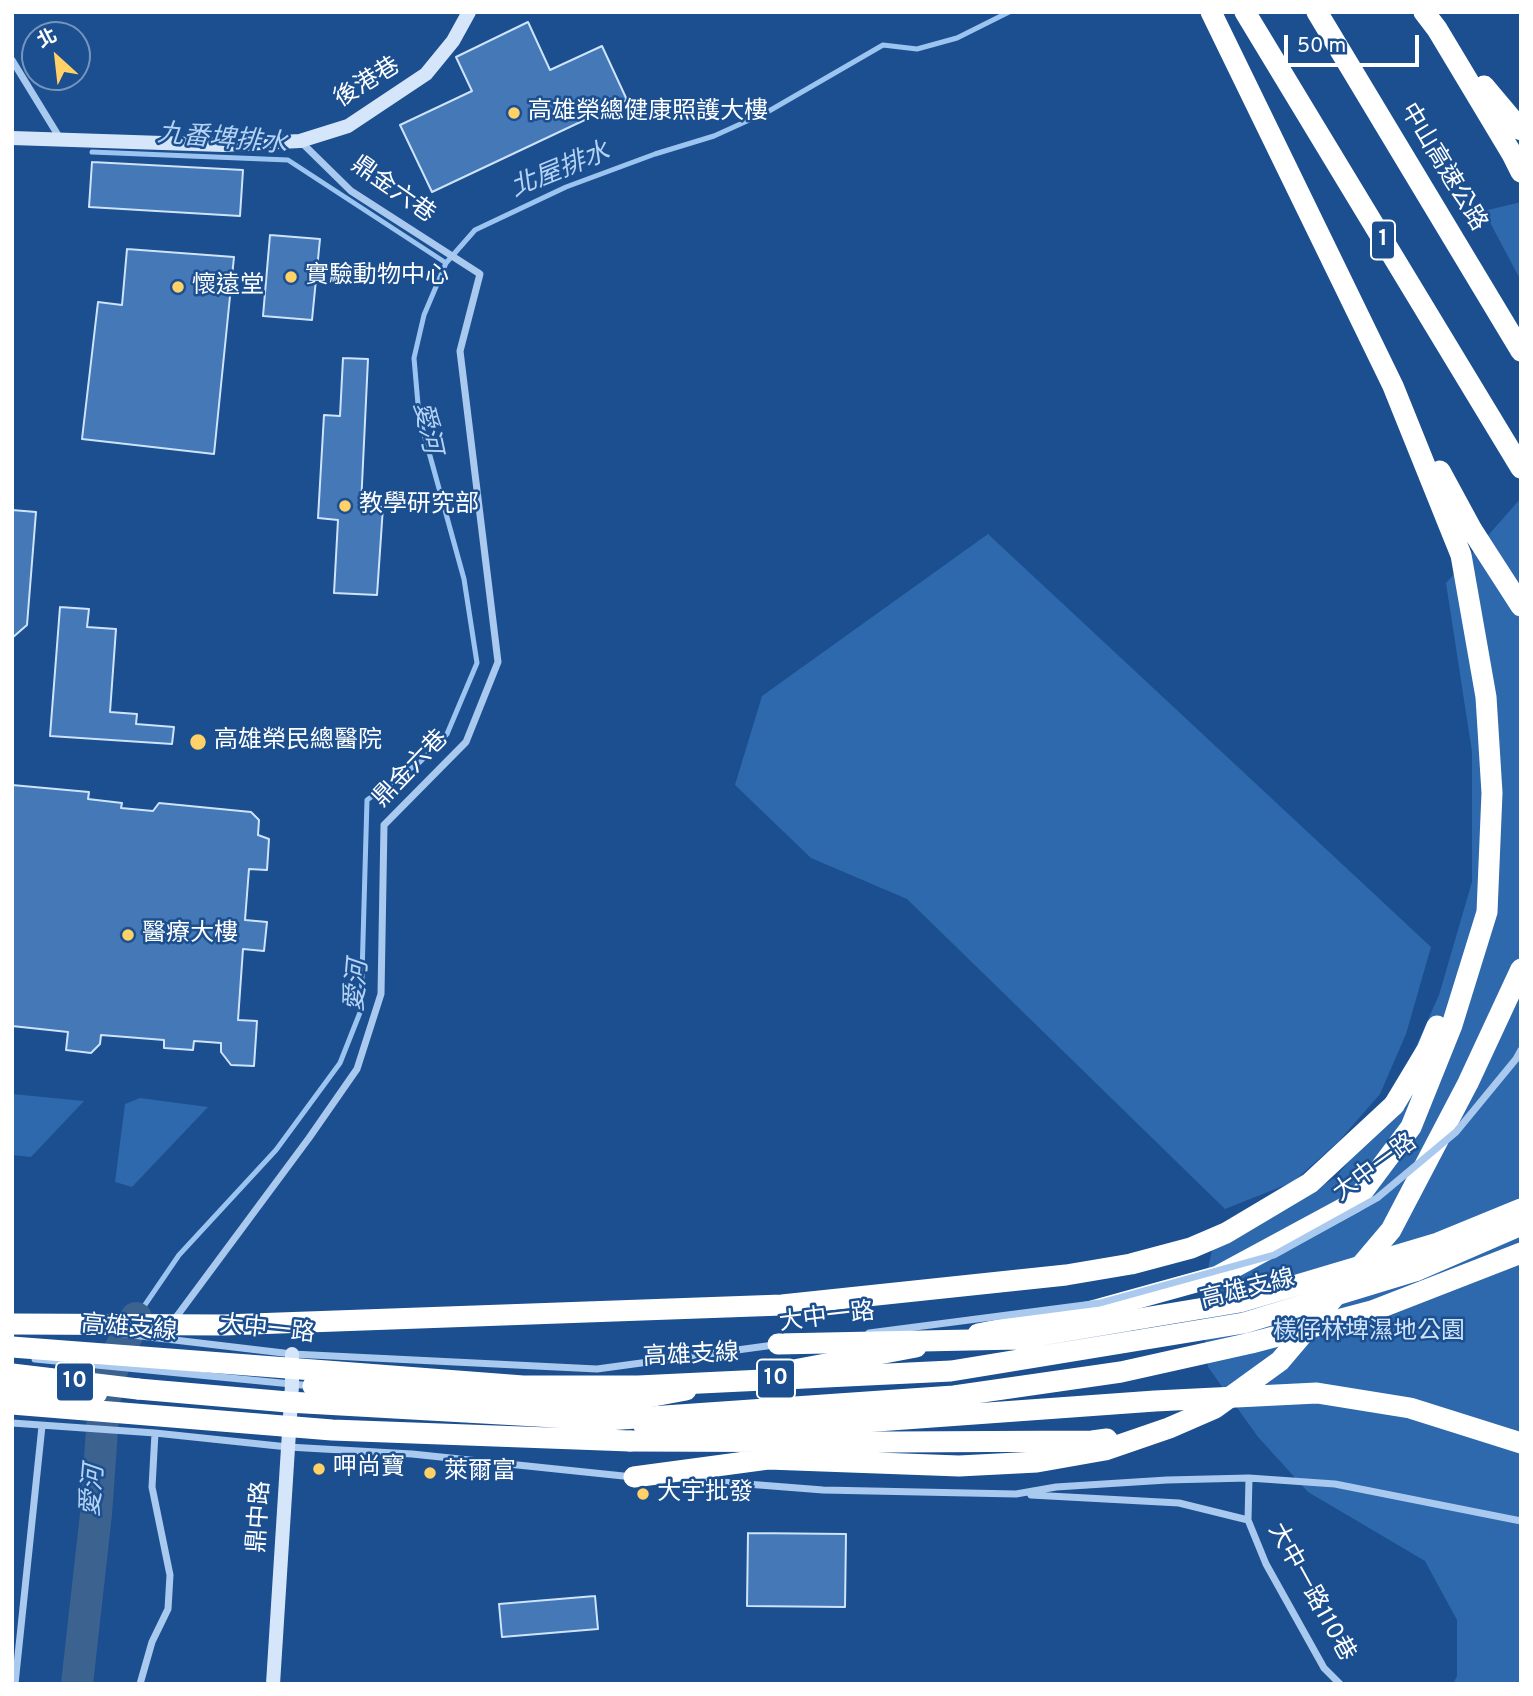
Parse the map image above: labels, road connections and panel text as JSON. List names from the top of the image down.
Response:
{
  "streets": {
    "highway": [
      "中山高速公路",
      "1",
      "高雄支線",
      "10"
    ],
    "street": [
      "後港巷",
      "鼎金六巷",
      "大中一路",
      "鼎中路",
      "大中一路110巷"
    ]
  },
  "crossings": [
    ["後港巷", "鼎金六巷"],
    ["鼎金六巷", "大中一路"],
    ["大中一路", "鼎中路"]
  ],
  "water": ["九番埤排水", "北屋排水", "愛河"],
  "parks": ["檨仔林埤濕地公園"],
  "places": [
    "高雄榮總健康照護大樓",
    "實驗動物中心",
    "懷遠堂",
    "教學研究部",
    "高雄榮民總醫院",
    "醫療大樓",
    "呷尚寶",
    "萊爾富",
    "大宇批發"
  ],
  "scale_bar": "50 m",
  "north": "top left"
}
